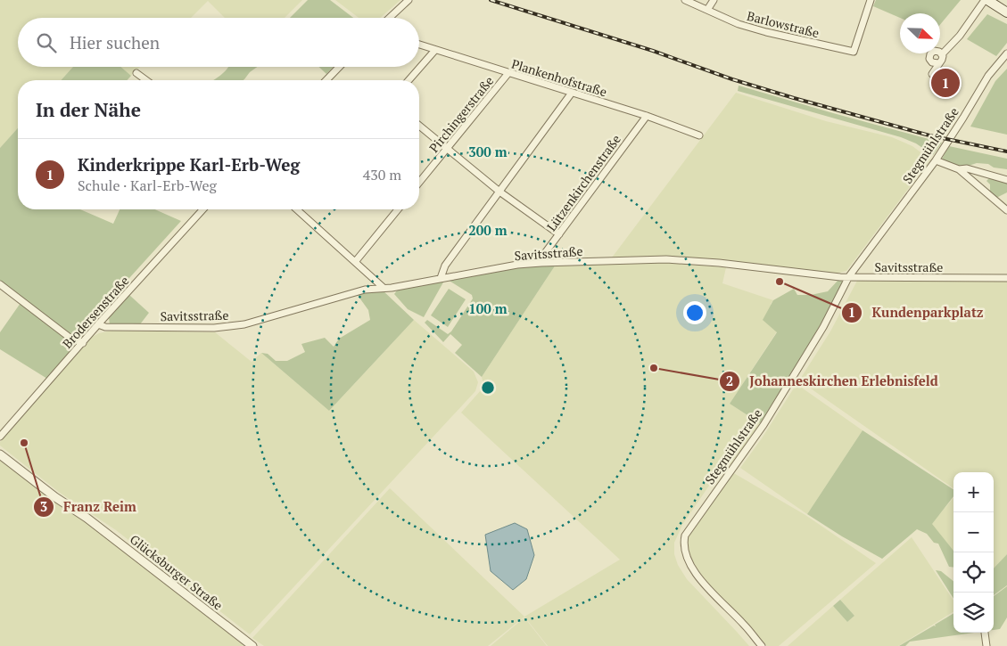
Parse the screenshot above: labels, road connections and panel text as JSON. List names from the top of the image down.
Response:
{
  "streets": {
    "street": [
      "Barlowstraße",
      "Plankenhofstraße",
      "Pirchingerstraße",
      "Stegmühlstraße",
      "Lützenkirchenstraße",
      "Savitsstraße",
      "Brodersenstraße",
      "Glücksburger Straße"
    ]
  },
  "crossings": [
    ["Plankenhofstraße", "Pirchingerstraße"],
    ["Plankenhofstraße", "Lützenkirchenstraße"],
    ["Stegmühlstraße", "Savitsstraße"],
    ["Lützenkirchenstraße", "Savitsstraße"],
    ["Savitsstraße", "Brodersenstraße"]
  ],
  "places": ["Kundenparkplatz", "Johanneskirchen Erlebnisfeld", "Franz Reim"],
  "north": "bottom right",
  "page": {
    "search": "Hier suchen",
    "pins": "1",
    "heading": "In der Nähe",
    "list": [
      {
        "mark": "1",
        "name": "Kinderkrippe Karl-Erb-Weg",
        "note": "Schule · Karl-Erb-Weg",
        "value": "430 m"
      }
    ],
    "map_buttons": ["+", "−"]
  },
  "rings": ["300 m", "200 m", "100 m"]
}
